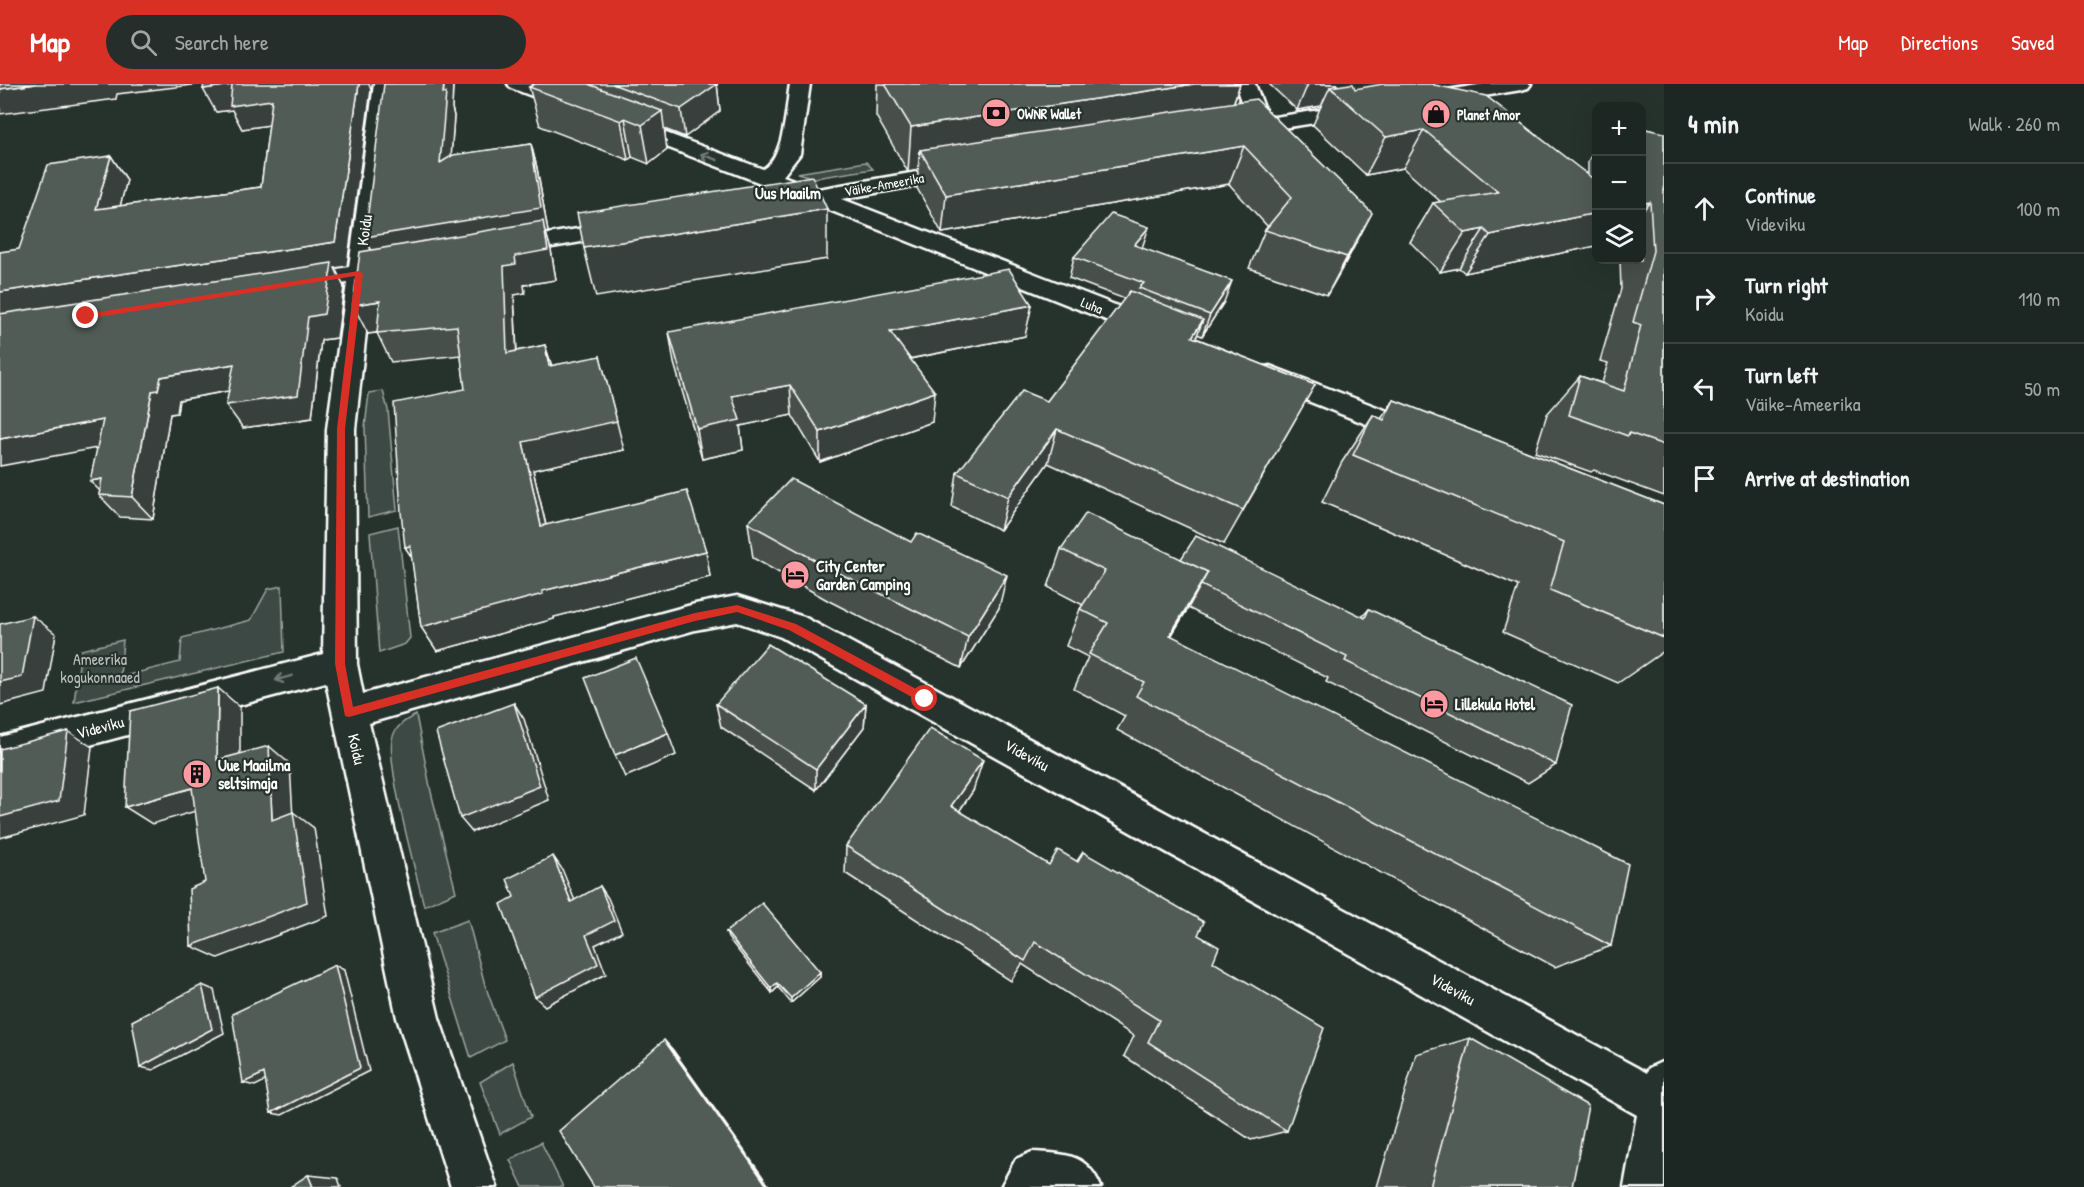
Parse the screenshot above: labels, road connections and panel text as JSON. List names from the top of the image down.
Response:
{
  "streets": {
    "street": [
      "Väike-Ameerika",
      "Koidu",
      "Luha",
      "Videviku"
    ]
  },
  "crossings": [
    ["Väike-Ameerika", "Luha"],
    ["Koidu", "Videviku"]
  ],
  "one_way": ["Luha"],
  "districts": ["Uus Maailm"],
  "parks": ["Ameerika kogukonnaaed"],
  "places": {
    "bank": ["OWNR Wallet"],
    "shop": ["Planet Amor"],
    "hotel": ["City Center Garden Camping", "Lillekula Hotel"],
    "building": ["Uue Maailma seltsimaja"]
  },
  "page": {
    "header": "Map",
    "search": "Search here",
    "nav": ["Map", "Directions", "Saved"],
    "heading": ["4 min", "Walk · 260 m"],
    "map_buttons": ["+", "−"],
    "list": [
      ["Continue", "Videviku", "100 m"],
      ["Turn right", "Koidu", "110 m"],
      ["Turn left", "Väike-Ameerika", "50 m"],
      "Arrive at destination"
    ]
  }
}
